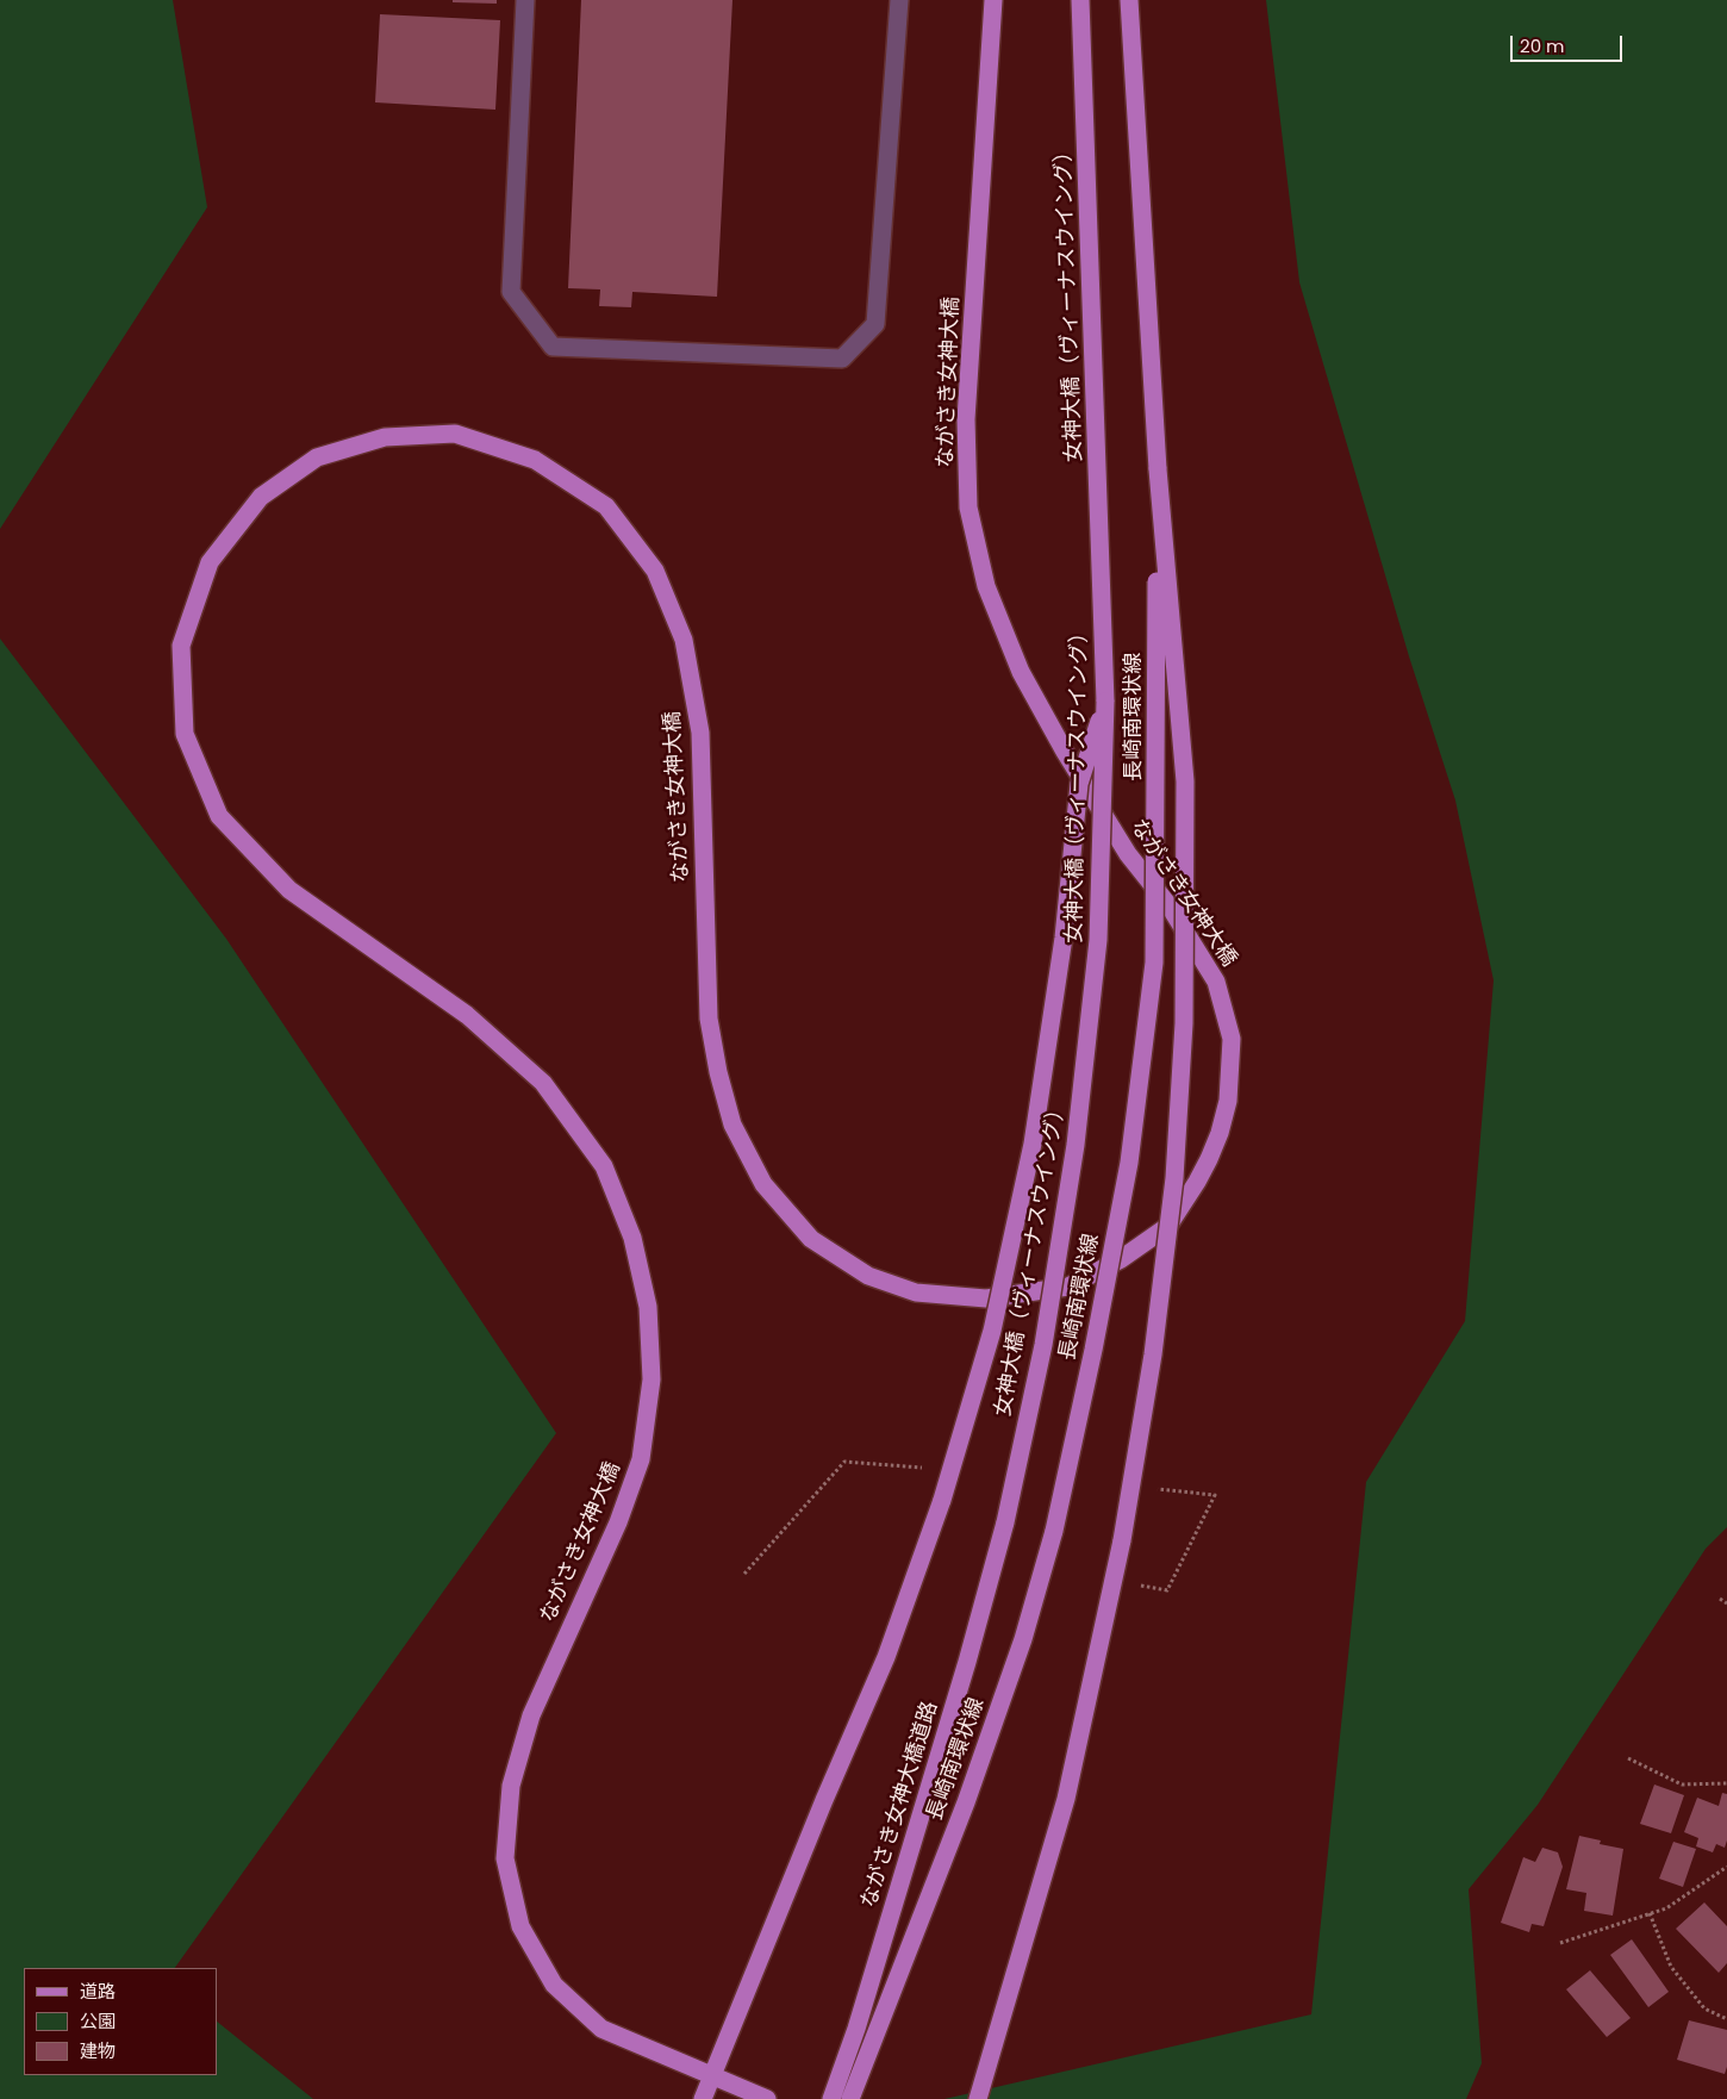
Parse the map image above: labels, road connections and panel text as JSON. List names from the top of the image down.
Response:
{
  "streets": {
    "main road": [
      "女神大橋（ヴィーナスウイング）",
      "ながさき女神大橋",
      "長崎南環状線",
      "ながさき女神大橋道路"
    ]
  },
  "crossings": [
    ["女神大橋（ヴィーナスウイング）", "ながさき女神大橋道路"],
    ["長崎南環状線", "ながさき女神大橋道路"]
  ],
  "legend": ["道路", "公園", "建物"],
  "scale_bar": "20 m"
}
